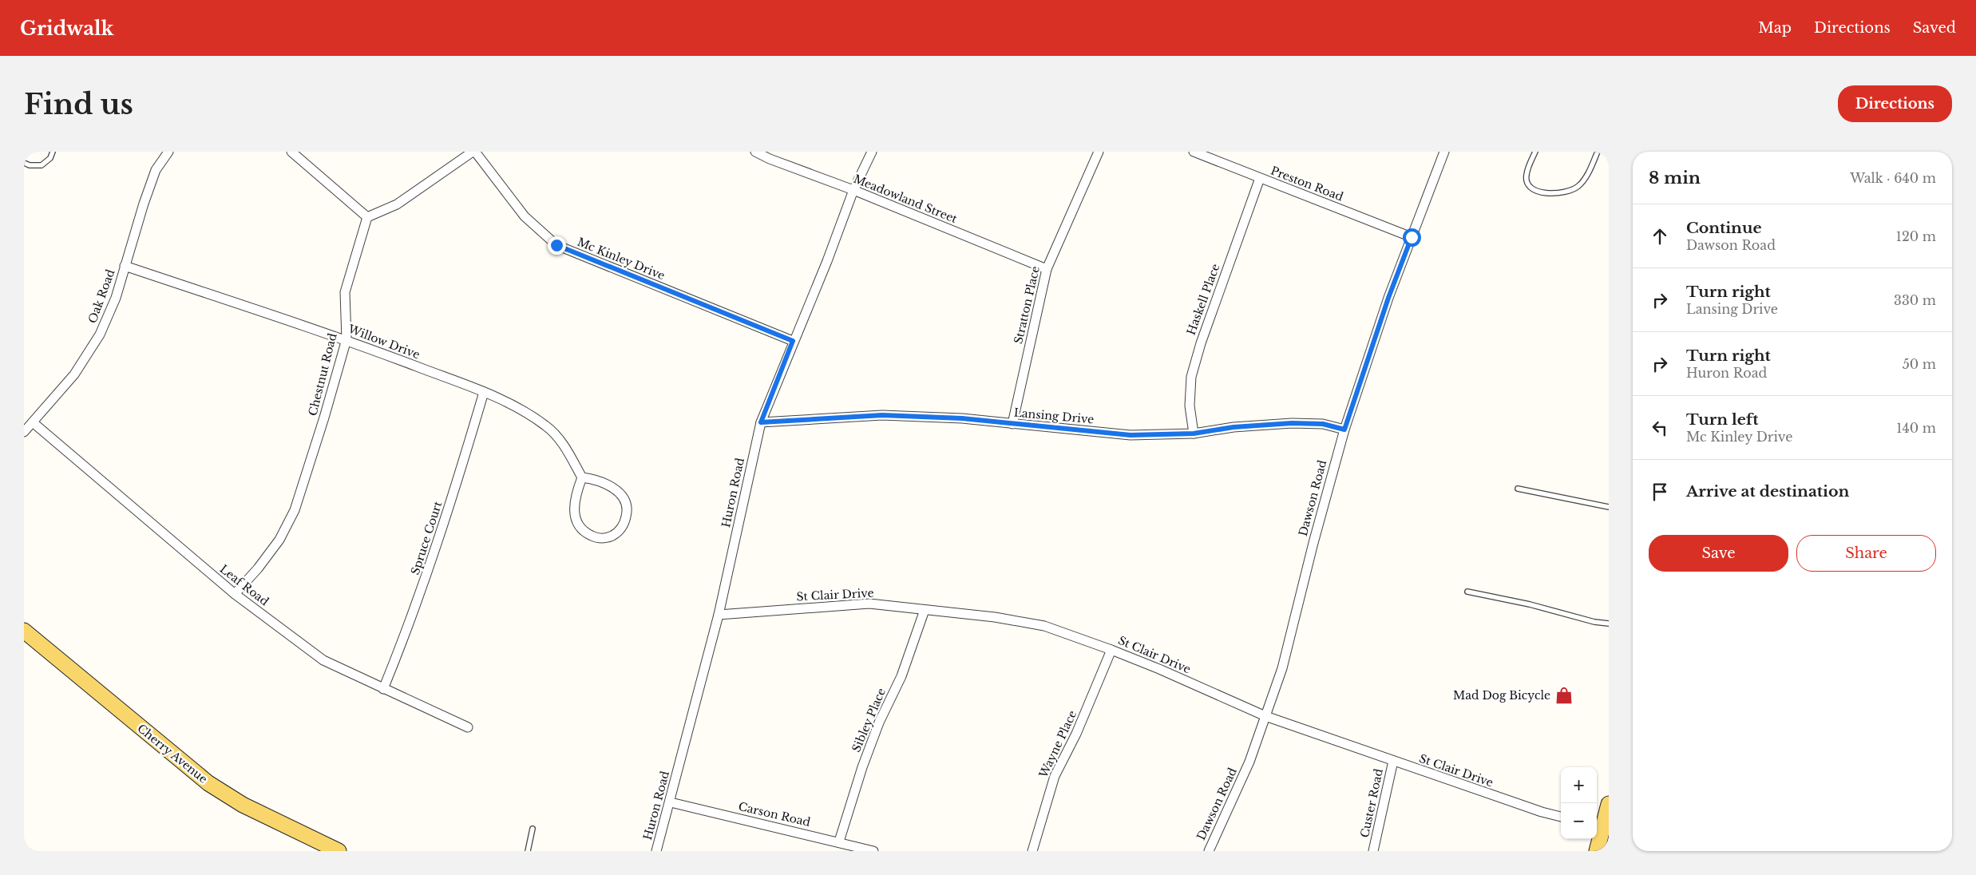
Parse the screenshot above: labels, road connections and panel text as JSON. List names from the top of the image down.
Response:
{
  "streets": {
    "main road": ["Cherry Avenue"],
    "street": [
      "Preston Road",
      "Meadowland Street",
      "Mc Kinley Drive",
      "Oak Road",
      "Haskell Place",
      "Stratton Place",
      "Willow Drive",
      "Chestnut Road",
      "Lansing Drive",
      "Huron Road",
      "Dawson Road",
      "Spruce Court",
      "Leaf Road",
      "St Clair Drive",
      "Sibley Place",
      "Wayne Place",
      "Custer Road",
      "Carson Road"
    ]
  },
  "crossings": [
    ["Preston Road", "Haskell Place"],
    ["Preston Road", "Dawson Road"],
    ["Meadowland Street", "Stratton Place"],
    ["Meadowland Street", "Huron Road"],
    ["Mc Kinley Drive", "Huron Road"],
    ["Oak Road", "Willow Drive"],
    ["Oak Road", "Leaf Road"],
    ["Haskell Place", "Lansing Drive"],
    ["Stratton Place", "Lansing Drive"],
    ["Willow Drive", "Chestnut Road"],
    ["Willow Drive", "Spruce Court"],
    ["Chestnut Road", "Leaf Road"],
    ["Lansing Drive", "Huron Road"],
    ["Lansing Drive", "Dawson Road"],
    ["Huron Road", "St Clair Drive"],
    ["Huron Road", "Carson Road"],
    ["Dawson Road", "St Clair Drive"],
    ["Spruce Court", "Leaf Road"],
    ["St Clair Drive", "Sibley Place"],
    ["St Clair Drive", "Wayne Place"],
    ["St Clair Drive", "Custer Road"],
    ["Sibley Place", "Carson Road"]
  ],
  "places": {
    "shop": ["Mad Dog Bicycle"]
  },
  "page": {
    "header": "Gridwalk",
    "nav": ["Map", "Directions", "Saved"],
    "buttons": [
      "Directions",
      ["Save", "Share"]
    ],
    "title": "Find us",
    "heading": ["8 min", "Walk · 640 m"],
    "list": [
      ["Continue", "Dawson Road", "120 m"],
      ["Turn right", "Lansing Drive", "330 m"],
      ["Turn right", "Huron Road", "50 m"],
      ["Turn left", "Mc Kinley Drive", "140 m"],
      "Arrive at destination"
    ],
    "map_buttons": ["+", "−"]
  }
}
